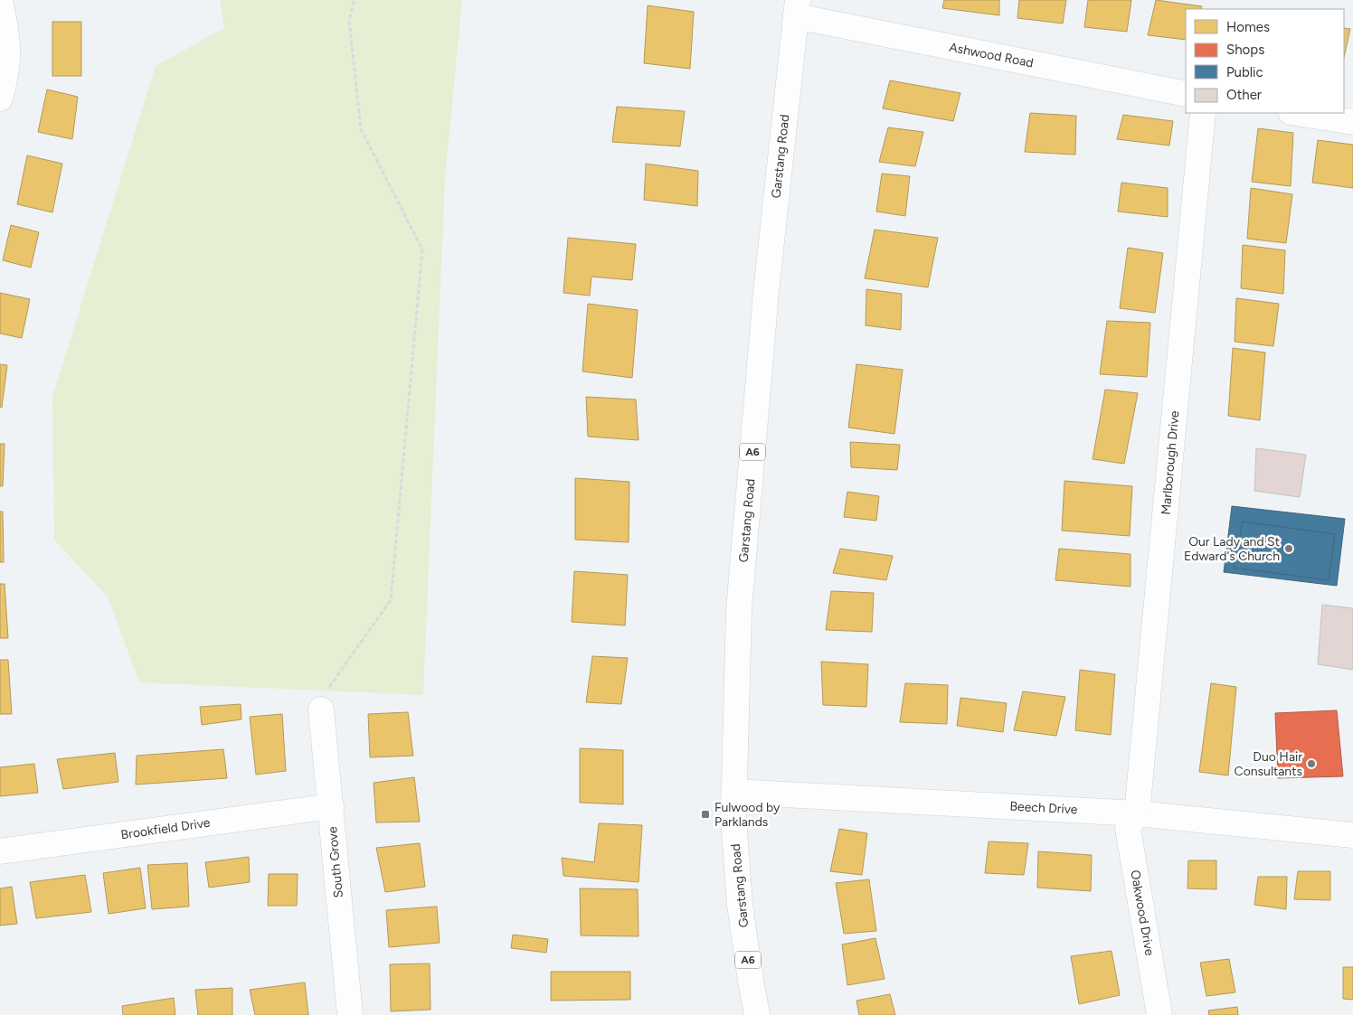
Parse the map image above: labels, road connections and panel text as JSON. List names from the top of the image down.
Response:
{
  "streets": {
    "main road": [
      "Ashwood Road",
      "Garstang Road",
      "A6",
      "Marlborough Drive",
      "Beech Drive",
      "Brookfield Drive",
      "South Grove",
      "Oakwood Drive"
    ]
  },
  "crossings": [
    ["Ashwood Road", "Garstang Road"],
    ["Garstang Road", "Beech Drive"],
    ["Marlborough Drive", "Beech Drive"],
    ["Marlborough Drive", "Oakwood Drive"],
    ["Beech Drive", "Oakwood Drive"],
    ["Brookfield Drive", "South Grove"]
  ],
  "places": {
    "other": ["Our Lady and St Edward's Church", "Duo Hair Consultants"],
    "transit": ["Fulwood by Parklands"]
  },
  "legend": [
    "Homes",
    "Shops",
    "Public",
    "Other"
  ]
}
